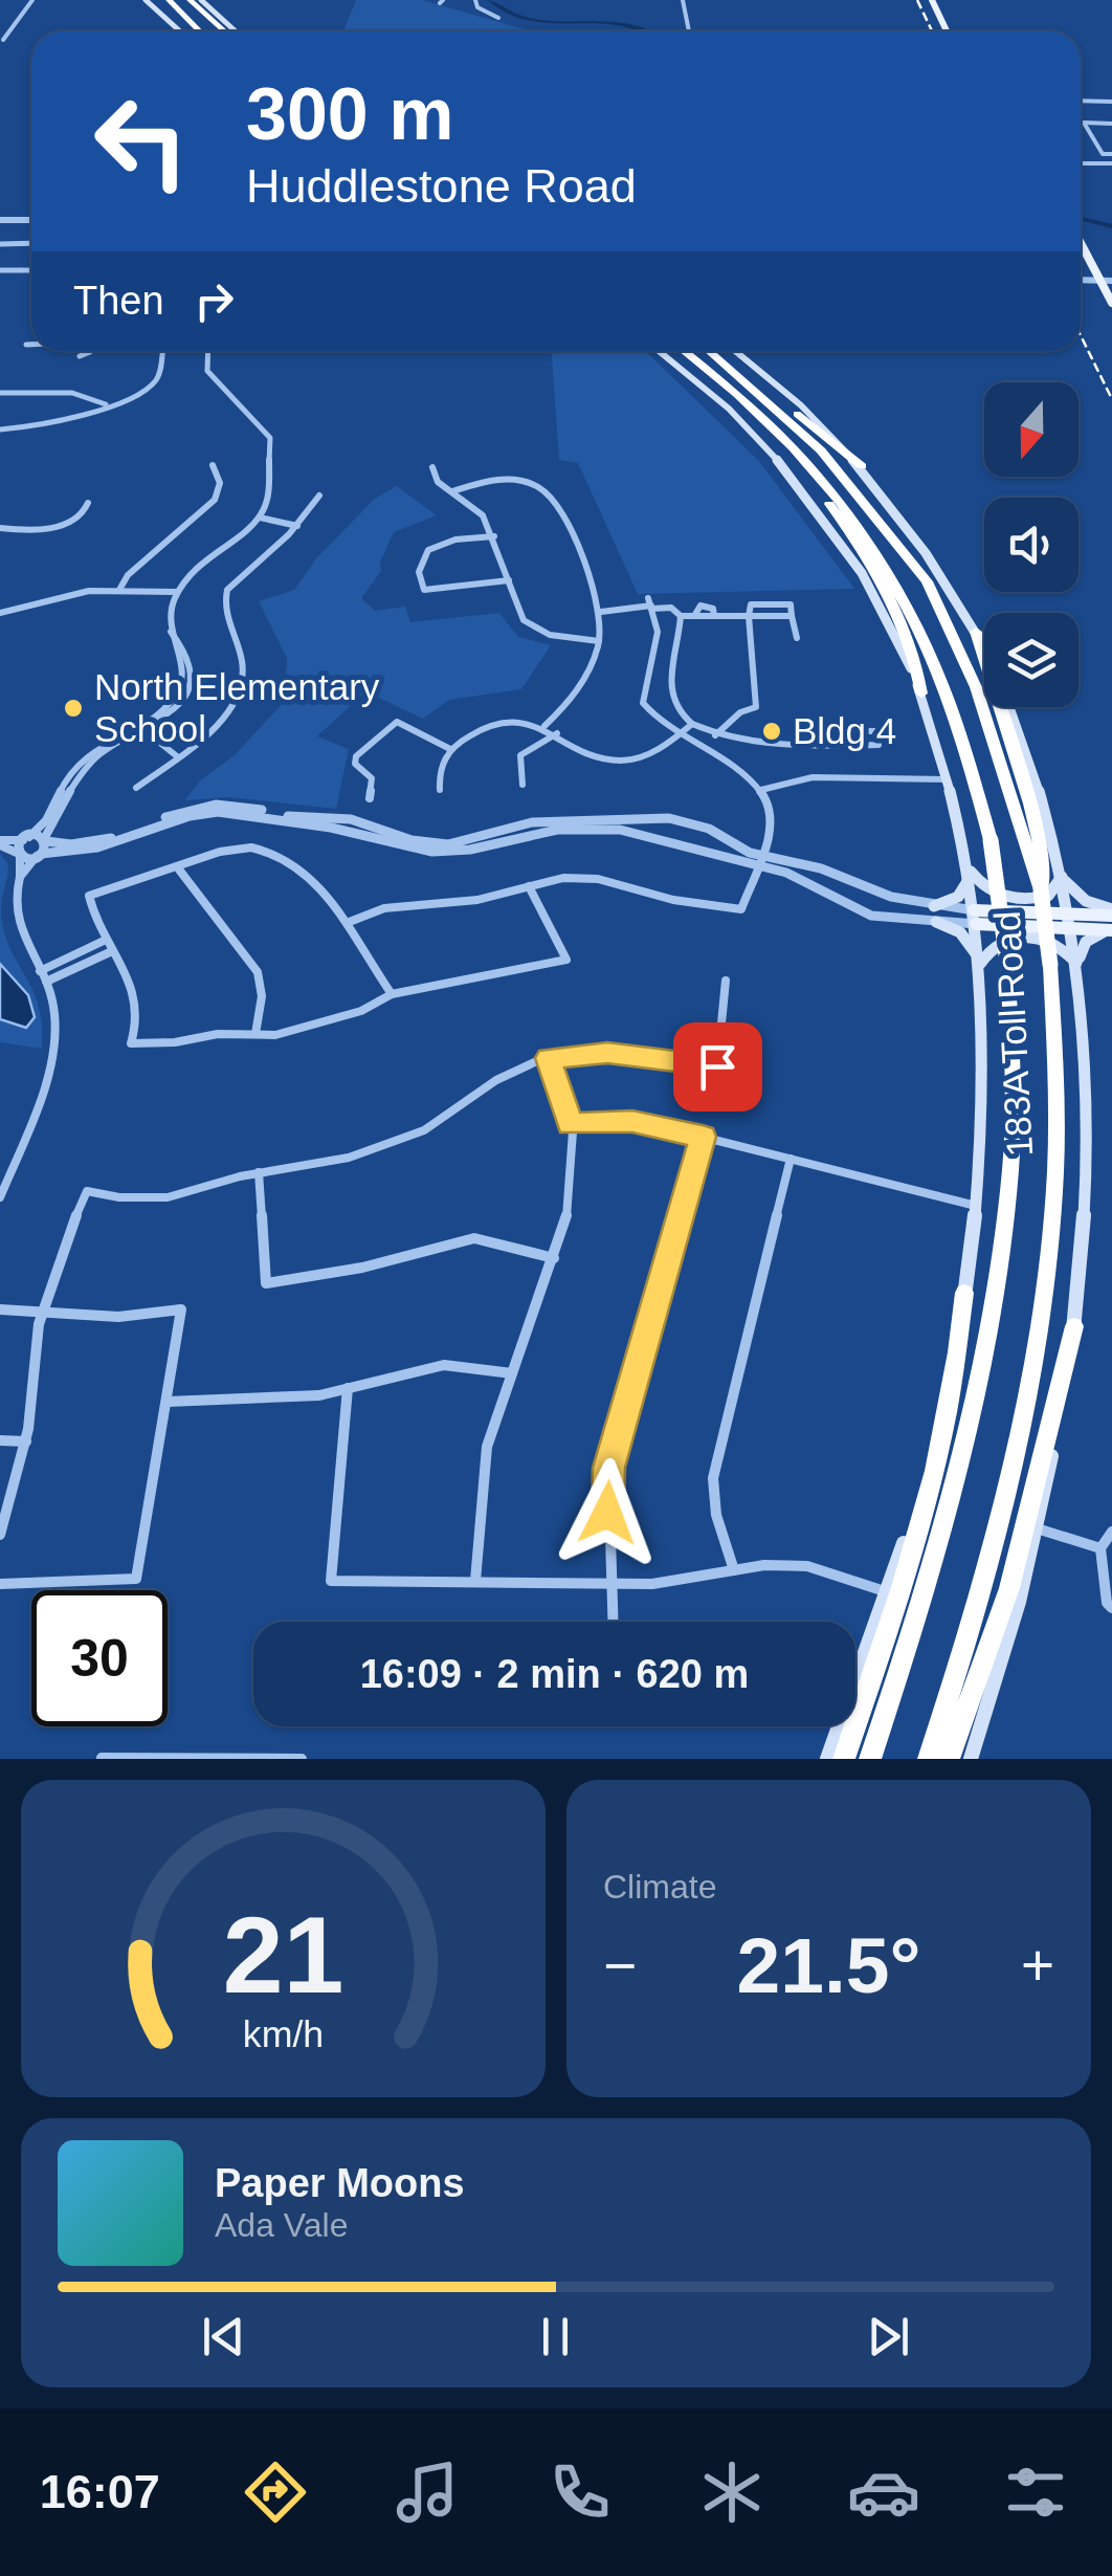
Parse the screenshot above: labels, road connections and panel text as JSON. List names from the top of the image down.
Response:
{
  "streets": {
    "highway": ["183A Toll Road"]
  },
  "places": ["North Elementary School", "Bldg 4"],
  "north": "bottom",
  "page": {
    "turn": ["300 m", "Huddlestone Road"],
    "then": "Then",
    "limit": "30",
    "trip": "16:09 · 2 min · 620 m",
    "tile": "Climate",
    "heat": ["−", "21.5°", "+"],
    "song": ["Paper Moons", "Ada Vale"],
    "tabs": "16:07",
    "gauge": ["21", "km/h"]
  }
}
